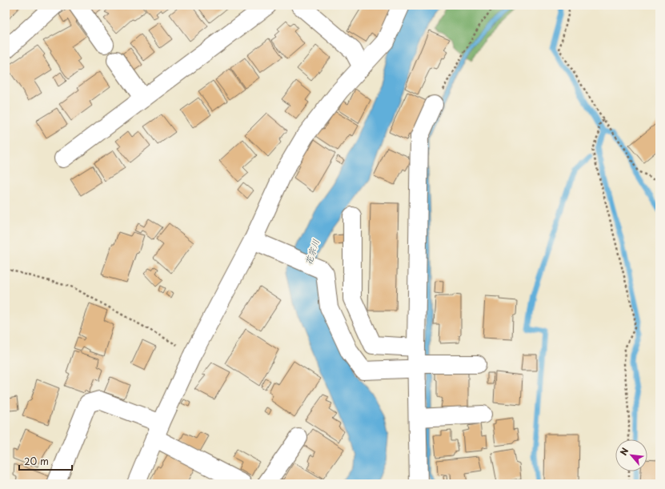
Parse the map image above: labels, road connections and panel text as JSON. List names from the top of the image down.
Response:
{
  "water": ["花宗川"],
  "scale_bar": "20 m",
  "north": "top left"
}
